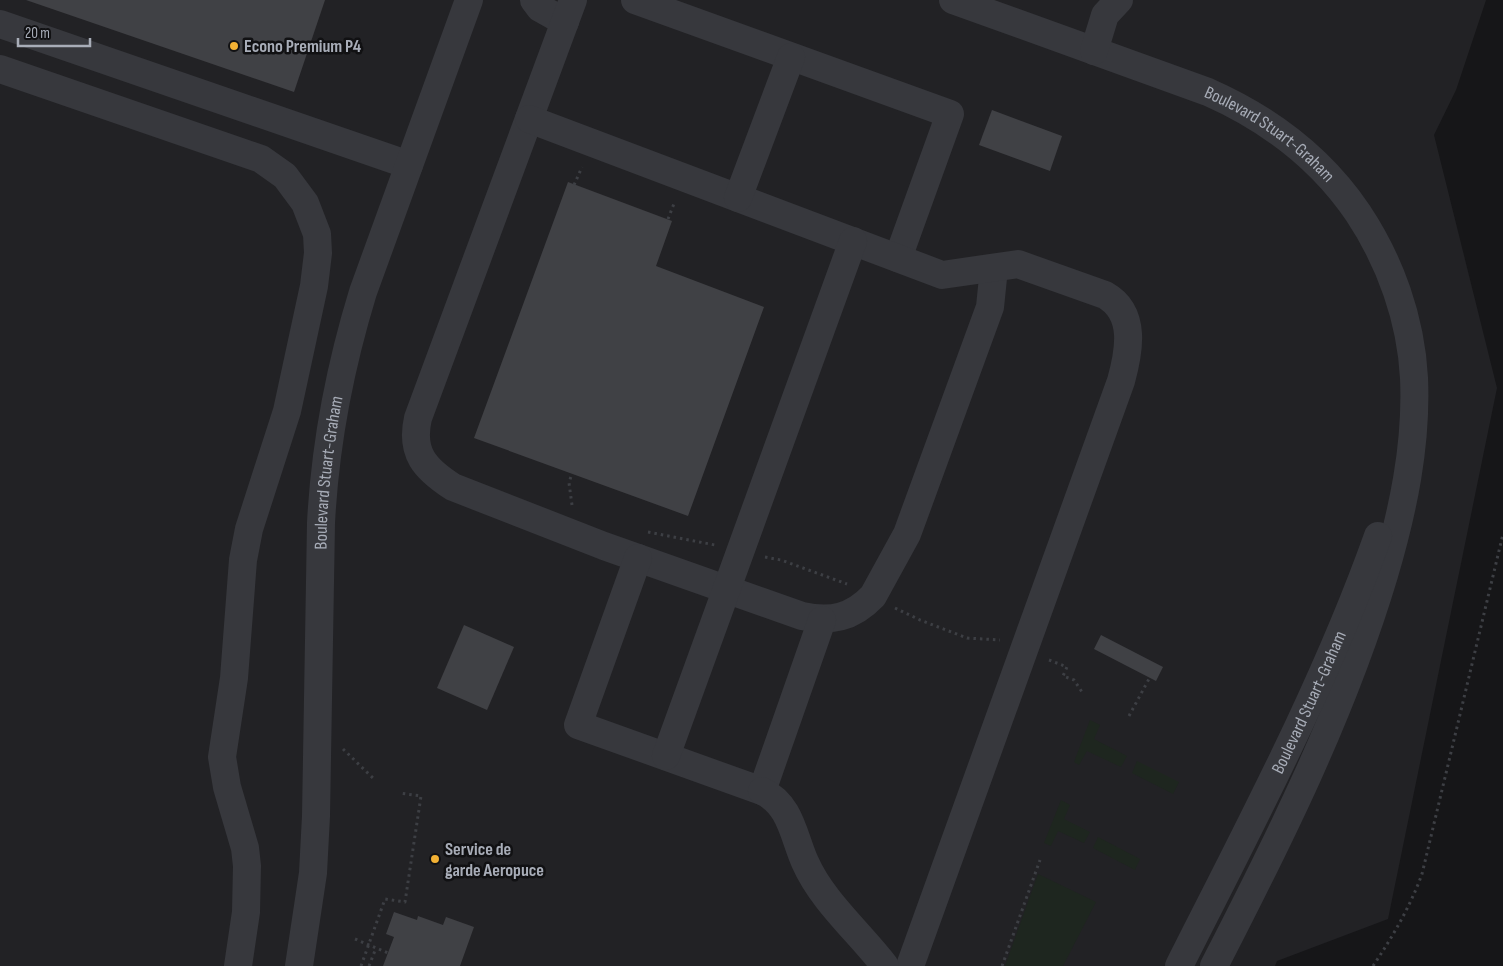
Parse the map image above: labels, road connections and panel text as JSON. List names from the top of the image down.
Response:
{
  "streets": {
    "street": ["Boulevard Stuart-Graham"]
  },
  "places": ["Econo Premium P4", "Service de garde Aeropuce"],
  "scale_bar": "20 m"
}
